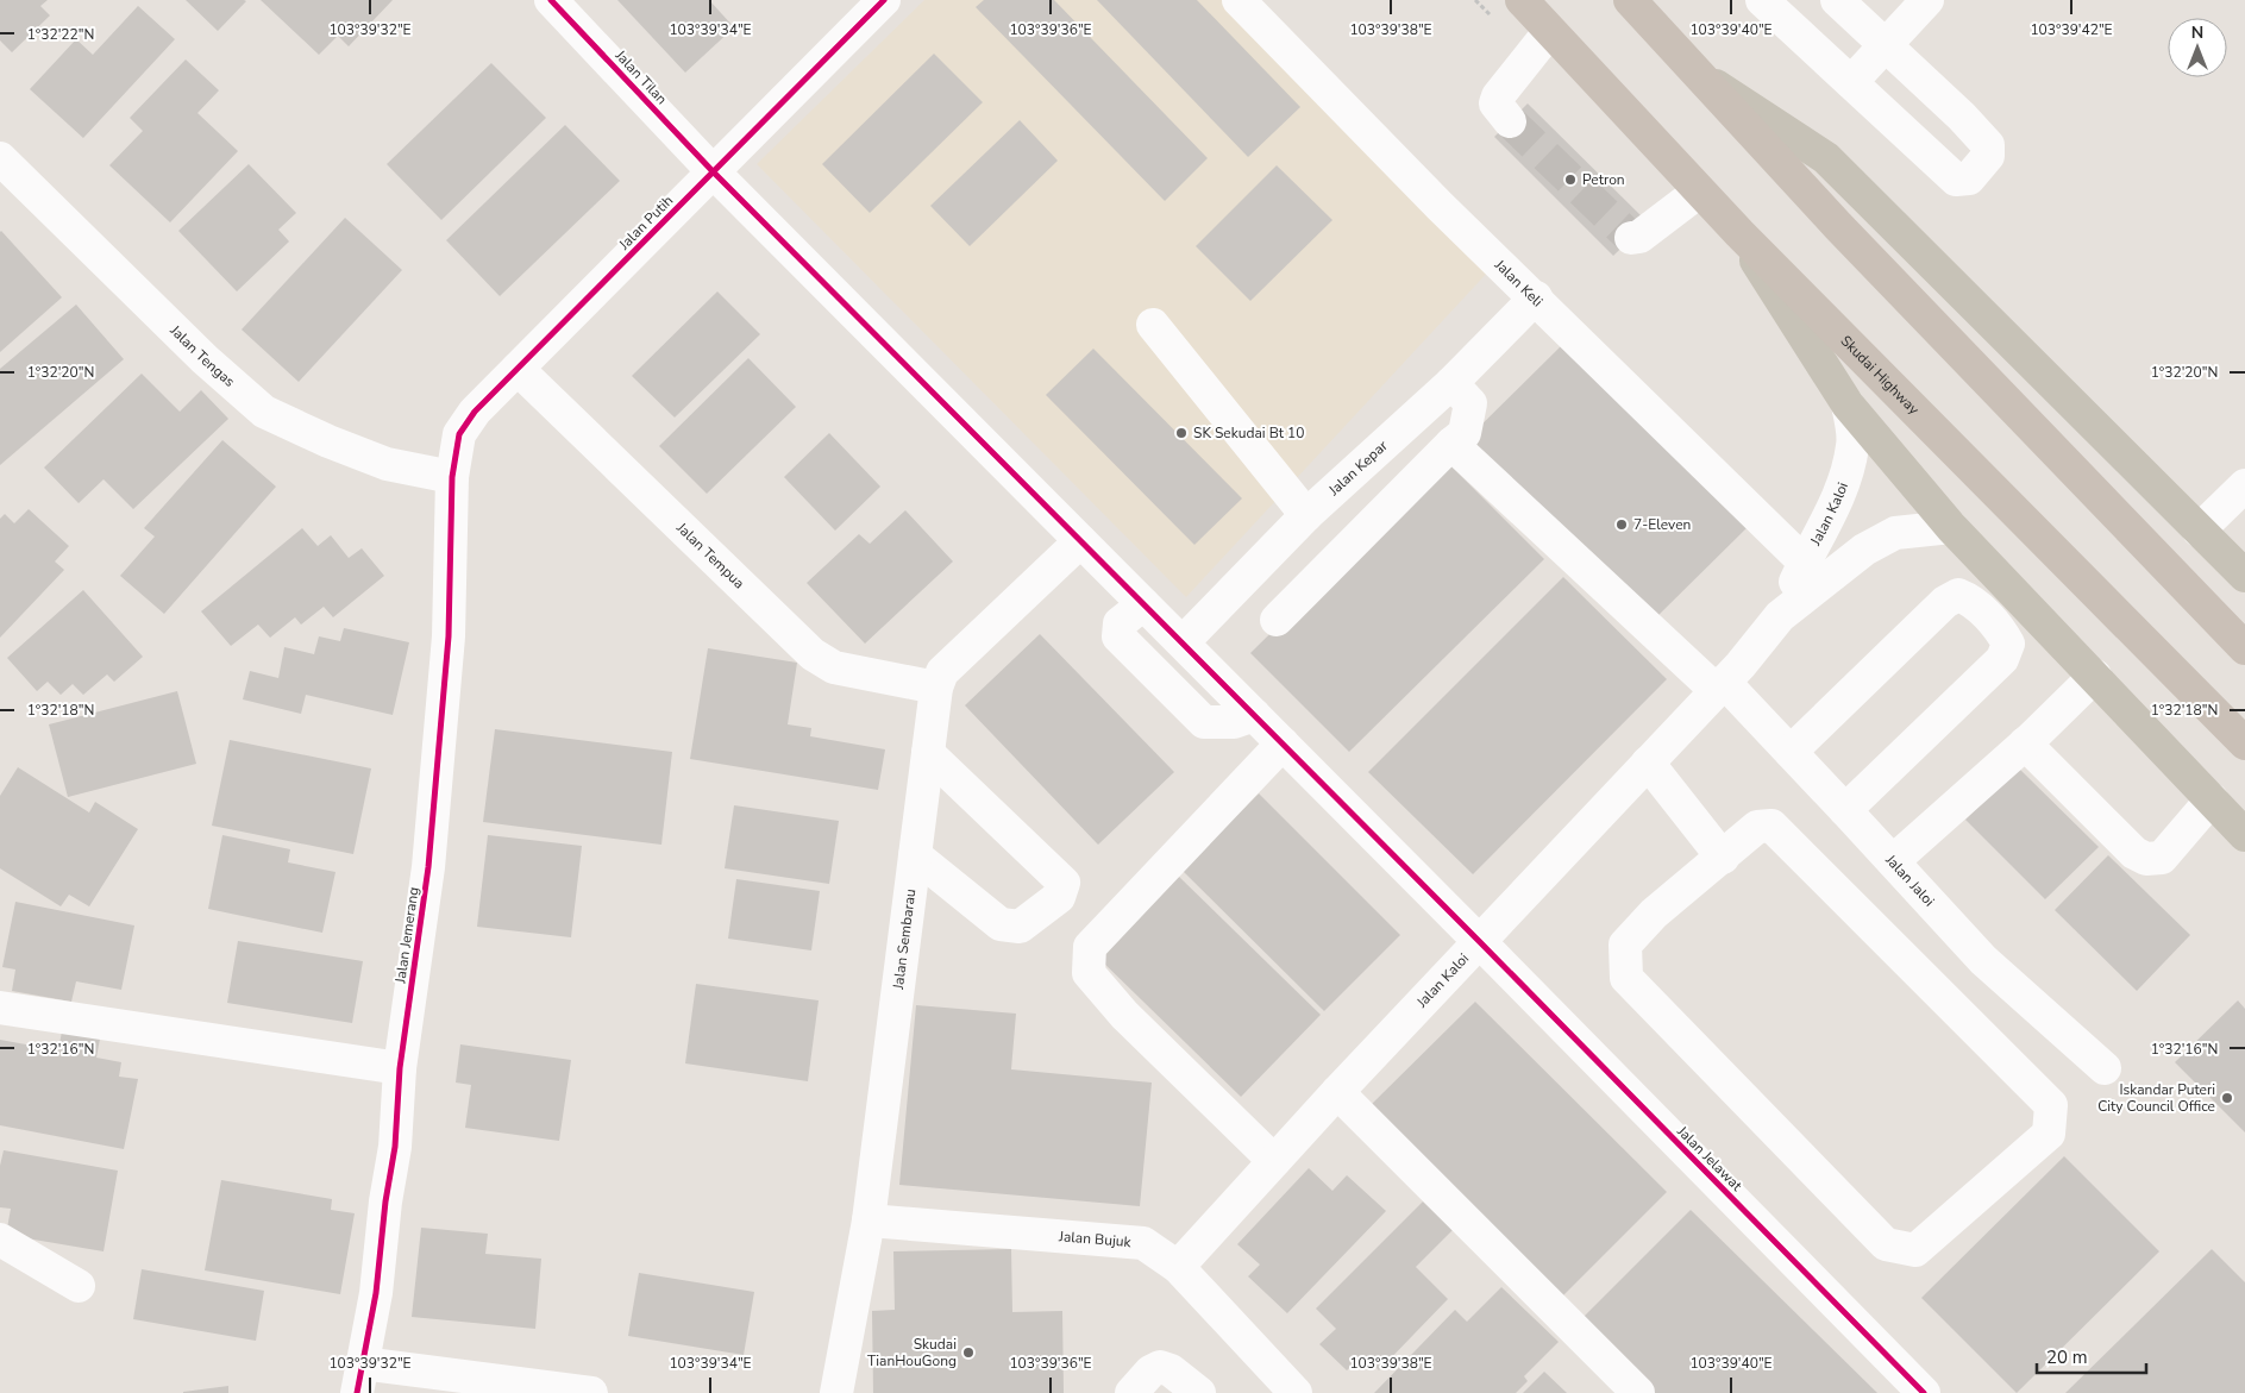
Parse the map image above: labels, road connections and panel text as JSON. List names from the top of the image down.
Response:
{
  "streets": {
    "highway": ["Skudai Highway"],
    "street": [
      "Jalan Tilan",
      "Jalan Putih",
      "Jalan Keli",
      "Jalan Tengas",
      "Jalan Kepar",
      "Jalan Kaloi",
      "Jalan Tempua",
      "Jalan Jaloi",
      "Jalan Jemerang",
      "Jalan Sembarau",
      "Jalan Jelawat",
      "Jalan Bujuk"
    ]
  },
  "crossings": [
    ["Jalan Tilan", "Jalan Putih"],
    ["Jalan Tilan", "Jalan Sembarau"],
    ["Jalan Tilan", "Jalan Jelawat"],
    ["Jalan Putih", "Jalan Tengas"],
    ["Jalan Putih", "Jalan Tempua"],
    ["Jalan Putih", "Jalan Jemerang"],
    ["Jalan Keli", "Jalan Kepar"],
    ["Jalan Keli", "Jalan Kaloi"],
    ["Jalan Tengas", "Jalan Jemerang"],
    ["Jalan Kepar", "Jalan Jelawat"],
    ["Jalan Kaloi", "Jalan Jaloi"],
    ["Jalan Kaloi", "Jalan Jelawat"],
    ["Jalan Kaloi", "Jalan Bujuk"],
    ["Jalan Tempua", "Jalan Sembarau"],
    ["Jalan Sembarau", "Jalan Jelawat"],
    ["Jalan Sembarau", "Jalan Bujuk"]
  ],
  "places": [
    "Petron",
    "SK Sekudai Bt 10",
    "7-Eleven",
    "Iskandar Puteri City Council Office",
    "Skudai TianHouGong"
  ],
  "scale_bar": "20 m",
  "north": "top",
  "coordinates": [
    "103°39'32\"E",
    "103°39'34\"E",
    "103°39'36\"E",
    "103°39'38\"E",
    "103°39'40\"E",
    "103°39'42\"E",
    "1°32'22\"N",
    "1°32'20\"N",
    "1°32'18\"N",
    "1°32'16\"N"
  ]
}
